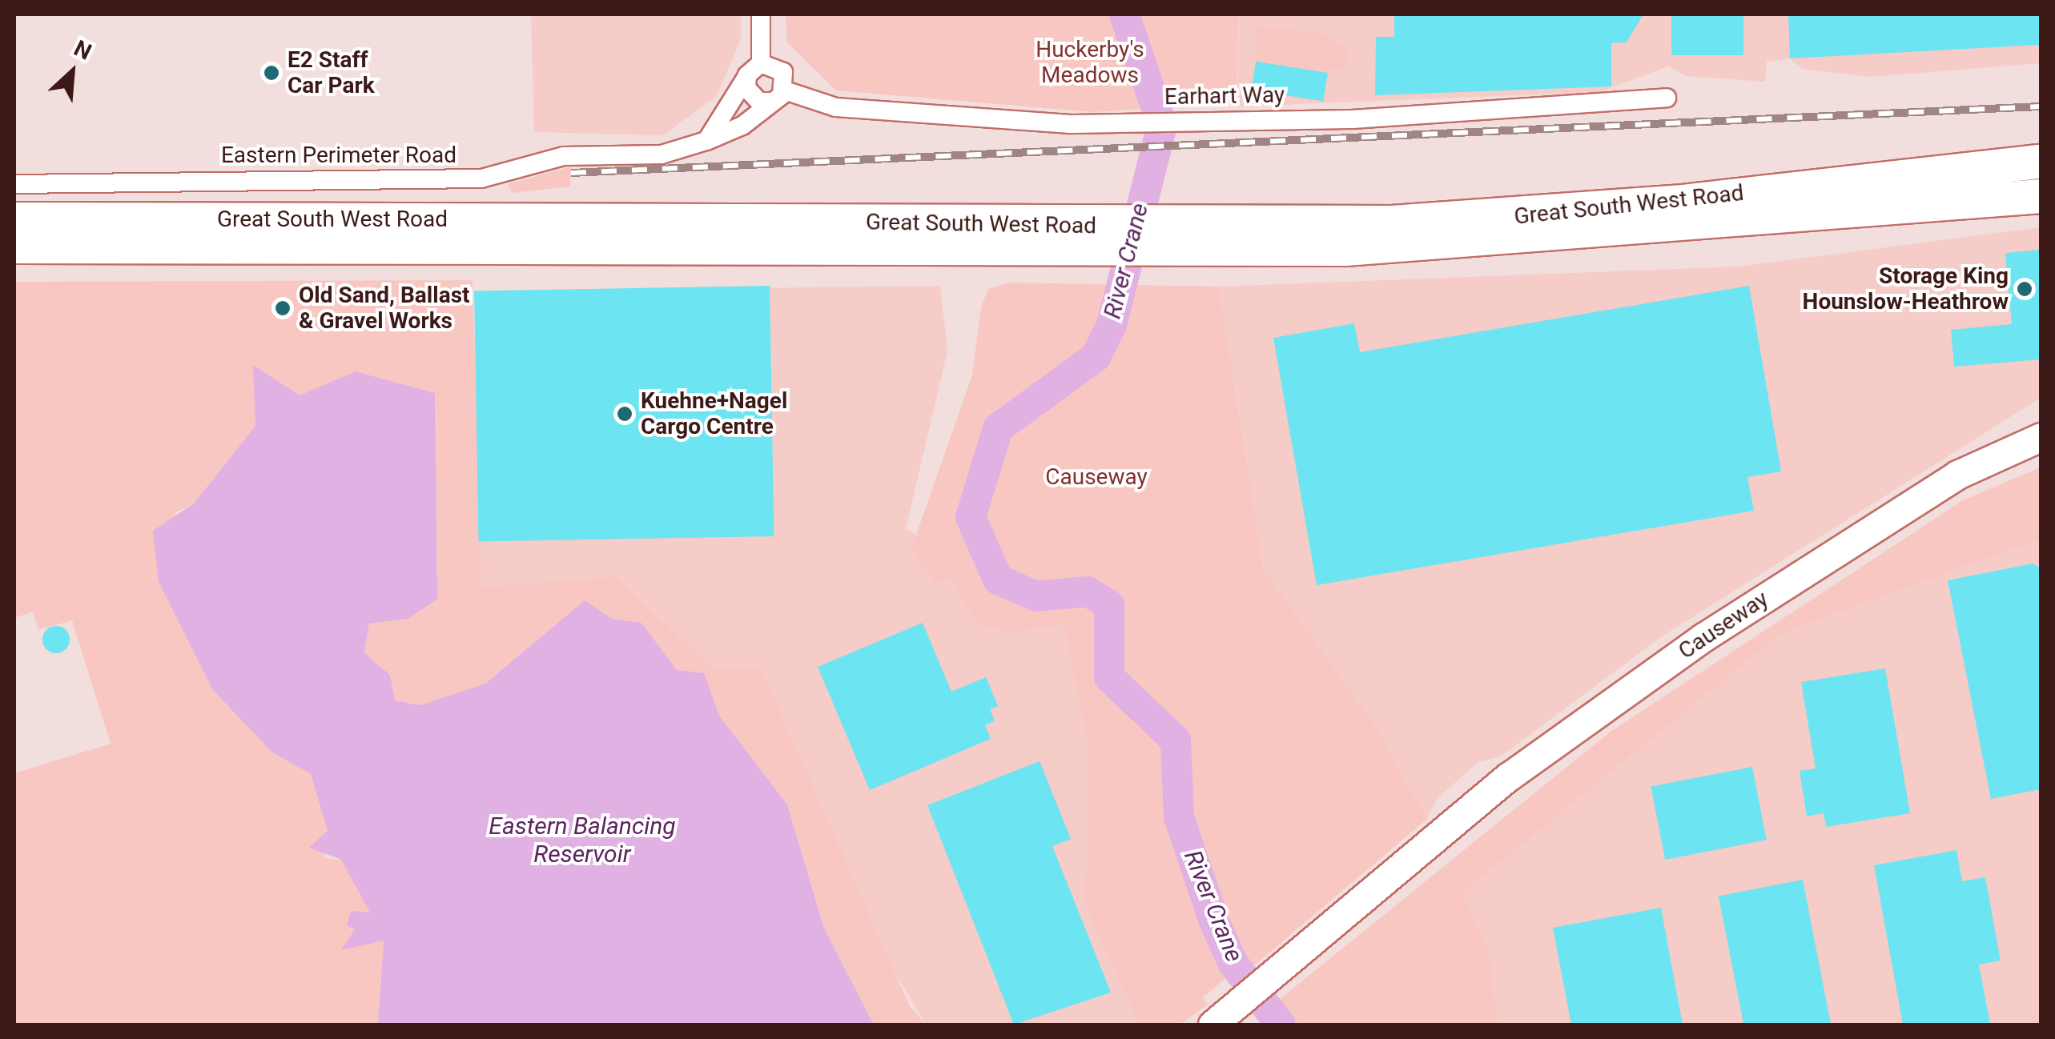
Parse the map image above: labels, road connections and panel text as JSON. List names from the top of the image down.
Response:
{
  "streets": {
    "highway": ["Great South West Road"],
    "main road": ["Causeway"],
    "street": ["Earhart Way", "Eastern Perimeter Road"]
  },
  "crossings": [
    ["Earhart Way", "Eastern Perimeter Road"]
  ],
  "water": ["River Crane", "Eastern Balancing Reservoir"],
  "parks": ["Huckerby's Meadows", "Causeway"],
  "places": [
    "E2 Staff Car Park",
    "Storage King Hounslow-Heathrow",
    "Old Sand, Ballast & Gravel Works",
    "Kuehne+Nagel Cargo Centre"
  ],
  "north": "top right"
}
